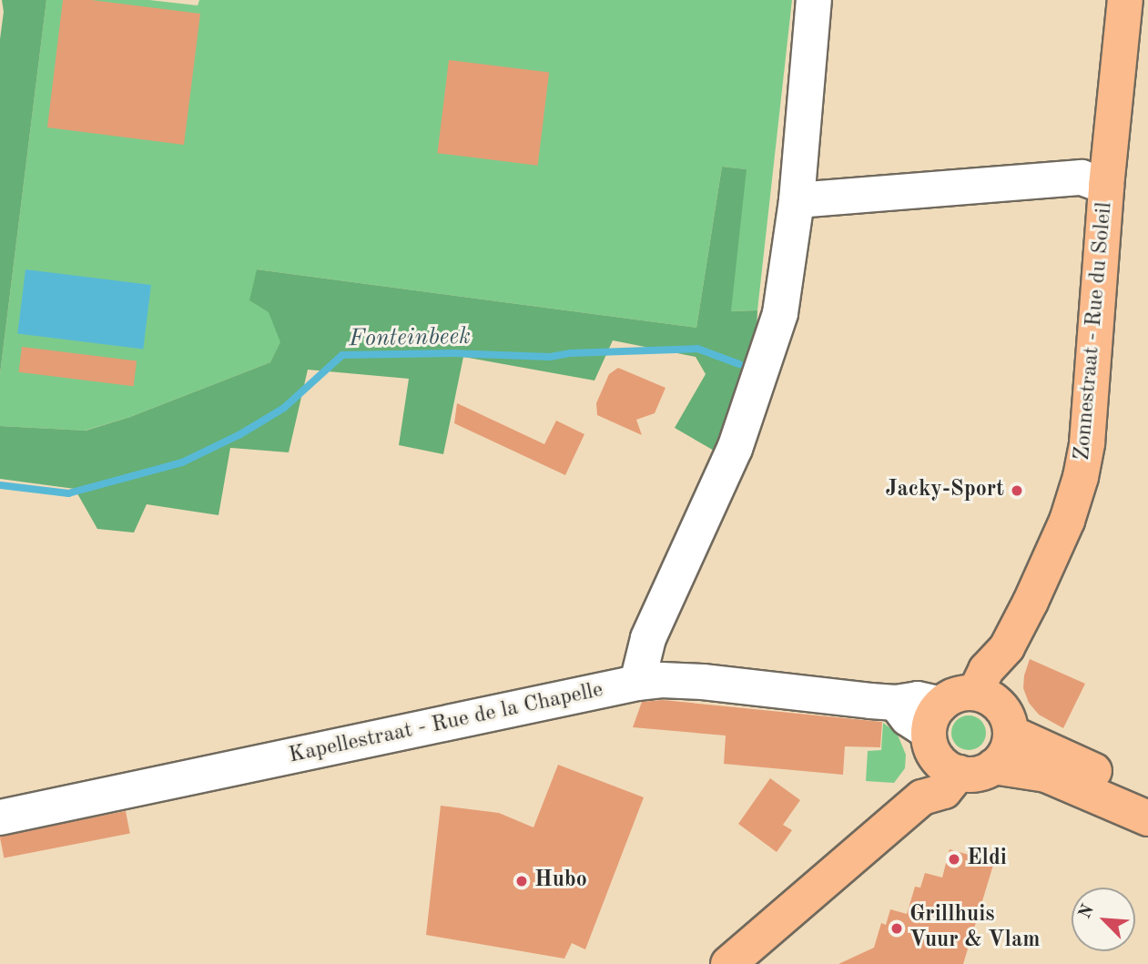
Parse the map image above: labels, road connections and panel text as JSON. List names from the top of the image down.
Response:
{
  "streets": {
    "main road": ["Zonnestraat - Rue du Soleil"],
    "street": ["Kapellestraat - Rue de la Chapelle"]
  },
  "water": ["Fonteinbeek"],
  "places": [
    "Jacky-Sport",
    "Eldi",
    "Hubo",
    "Grillhuis Vuur & Vlam"
  ],
  "north": "top left"
}
